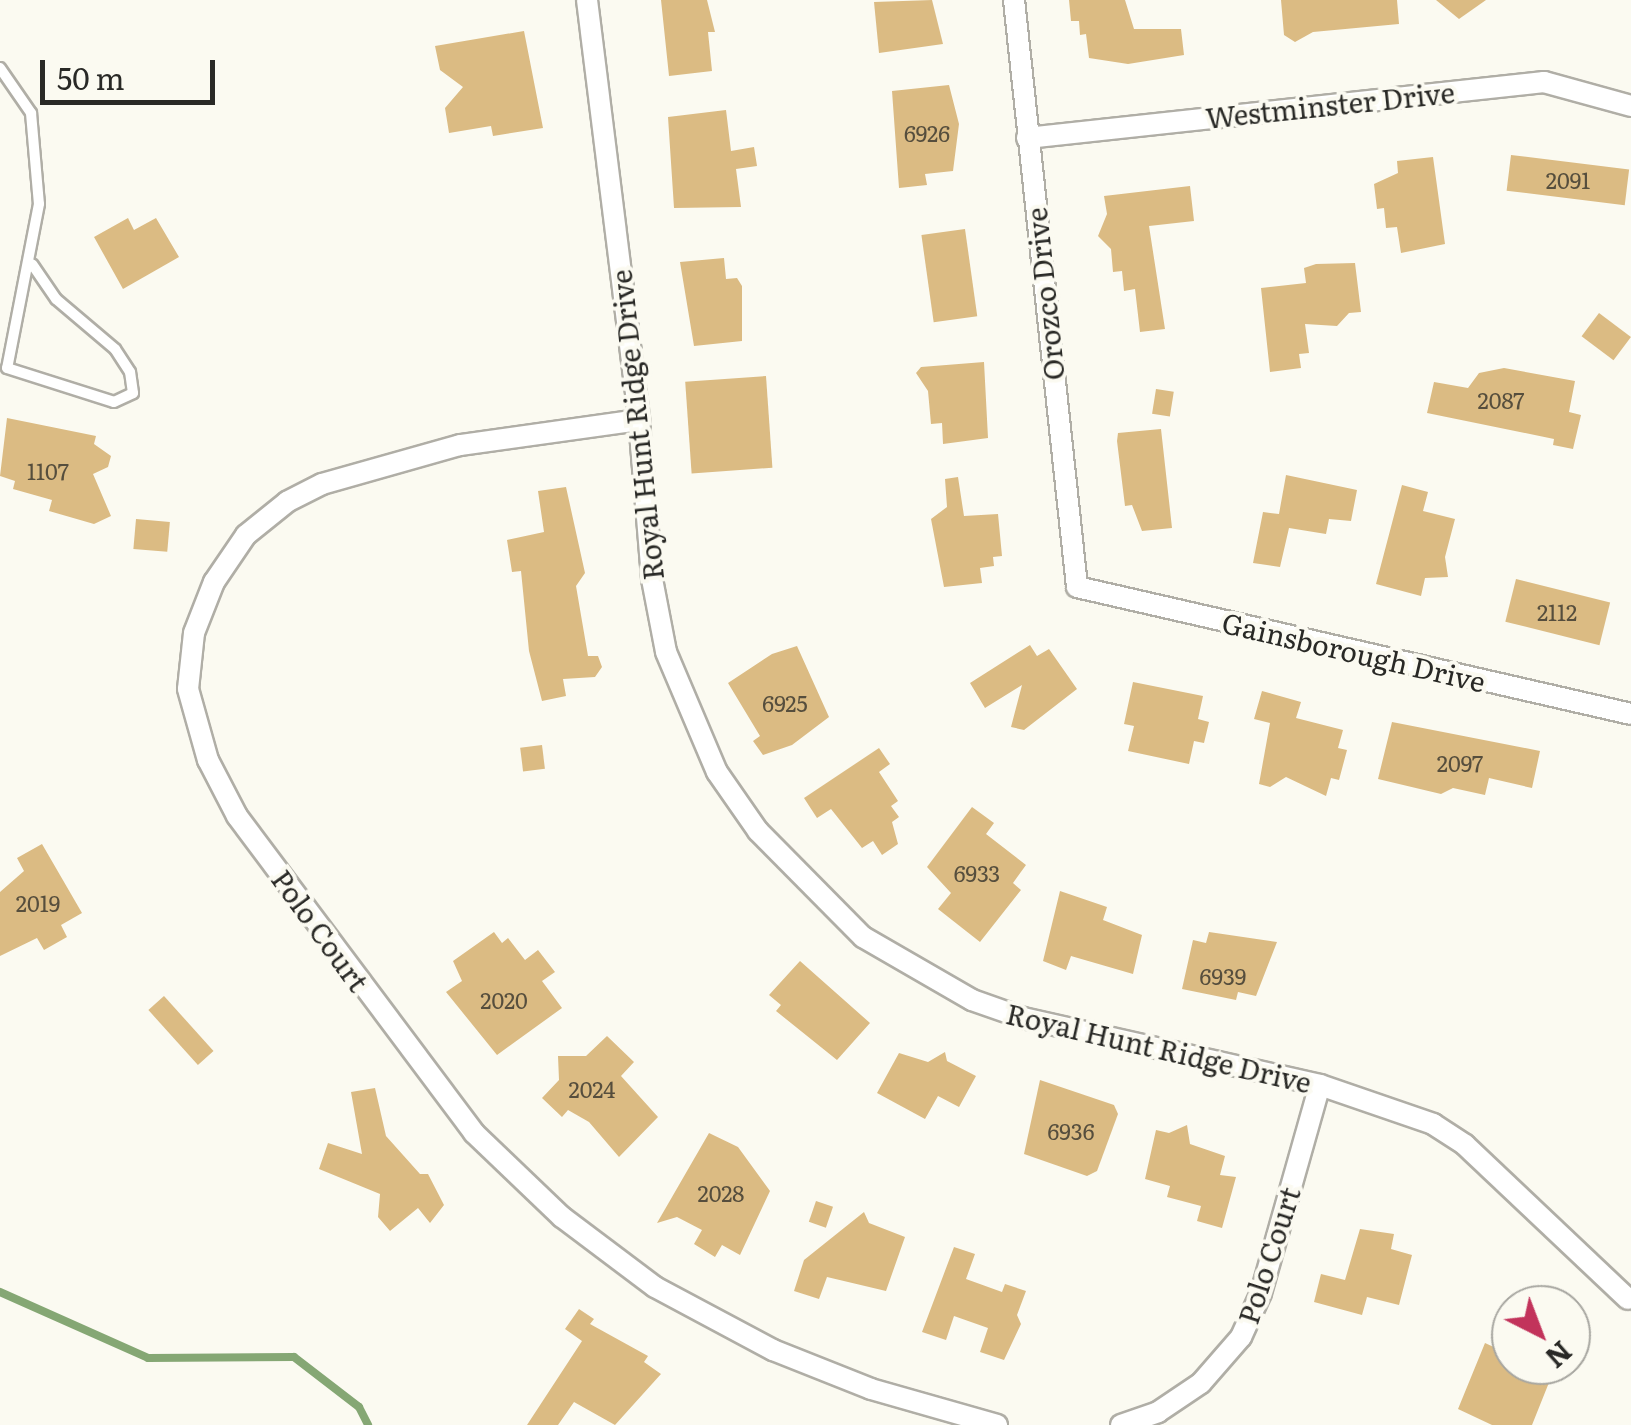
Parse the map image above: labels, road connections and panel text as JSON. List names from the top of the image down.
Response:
{
  "streets": {
    "street": [
      "Westminster Drive",
      "Orozco Drive",
      "Royal Hunt Ridge Drive",
      "Gainsborough Drive",
      "Polo Court"
    ]
  },
  "crossings": [
    ["Westminster Drive", "Orozco Drive"],
    ["Orozco Drive", "Gainsborough Drive"],
    ["Royal Hunt Ridge Drive", "Polo Court"]
  ],
  "house_numbers": [
    "6926",
    "2091",
    "2087",
    "1107",
    "2112",
    "6925",
    "2097",
    "6933",
    "2019",
    "6939",
    "2020",
    "2024",
    "6936",
    "2028"
  ],
  "scale_bar": "50 m",
  "north": "bottom right"
}
